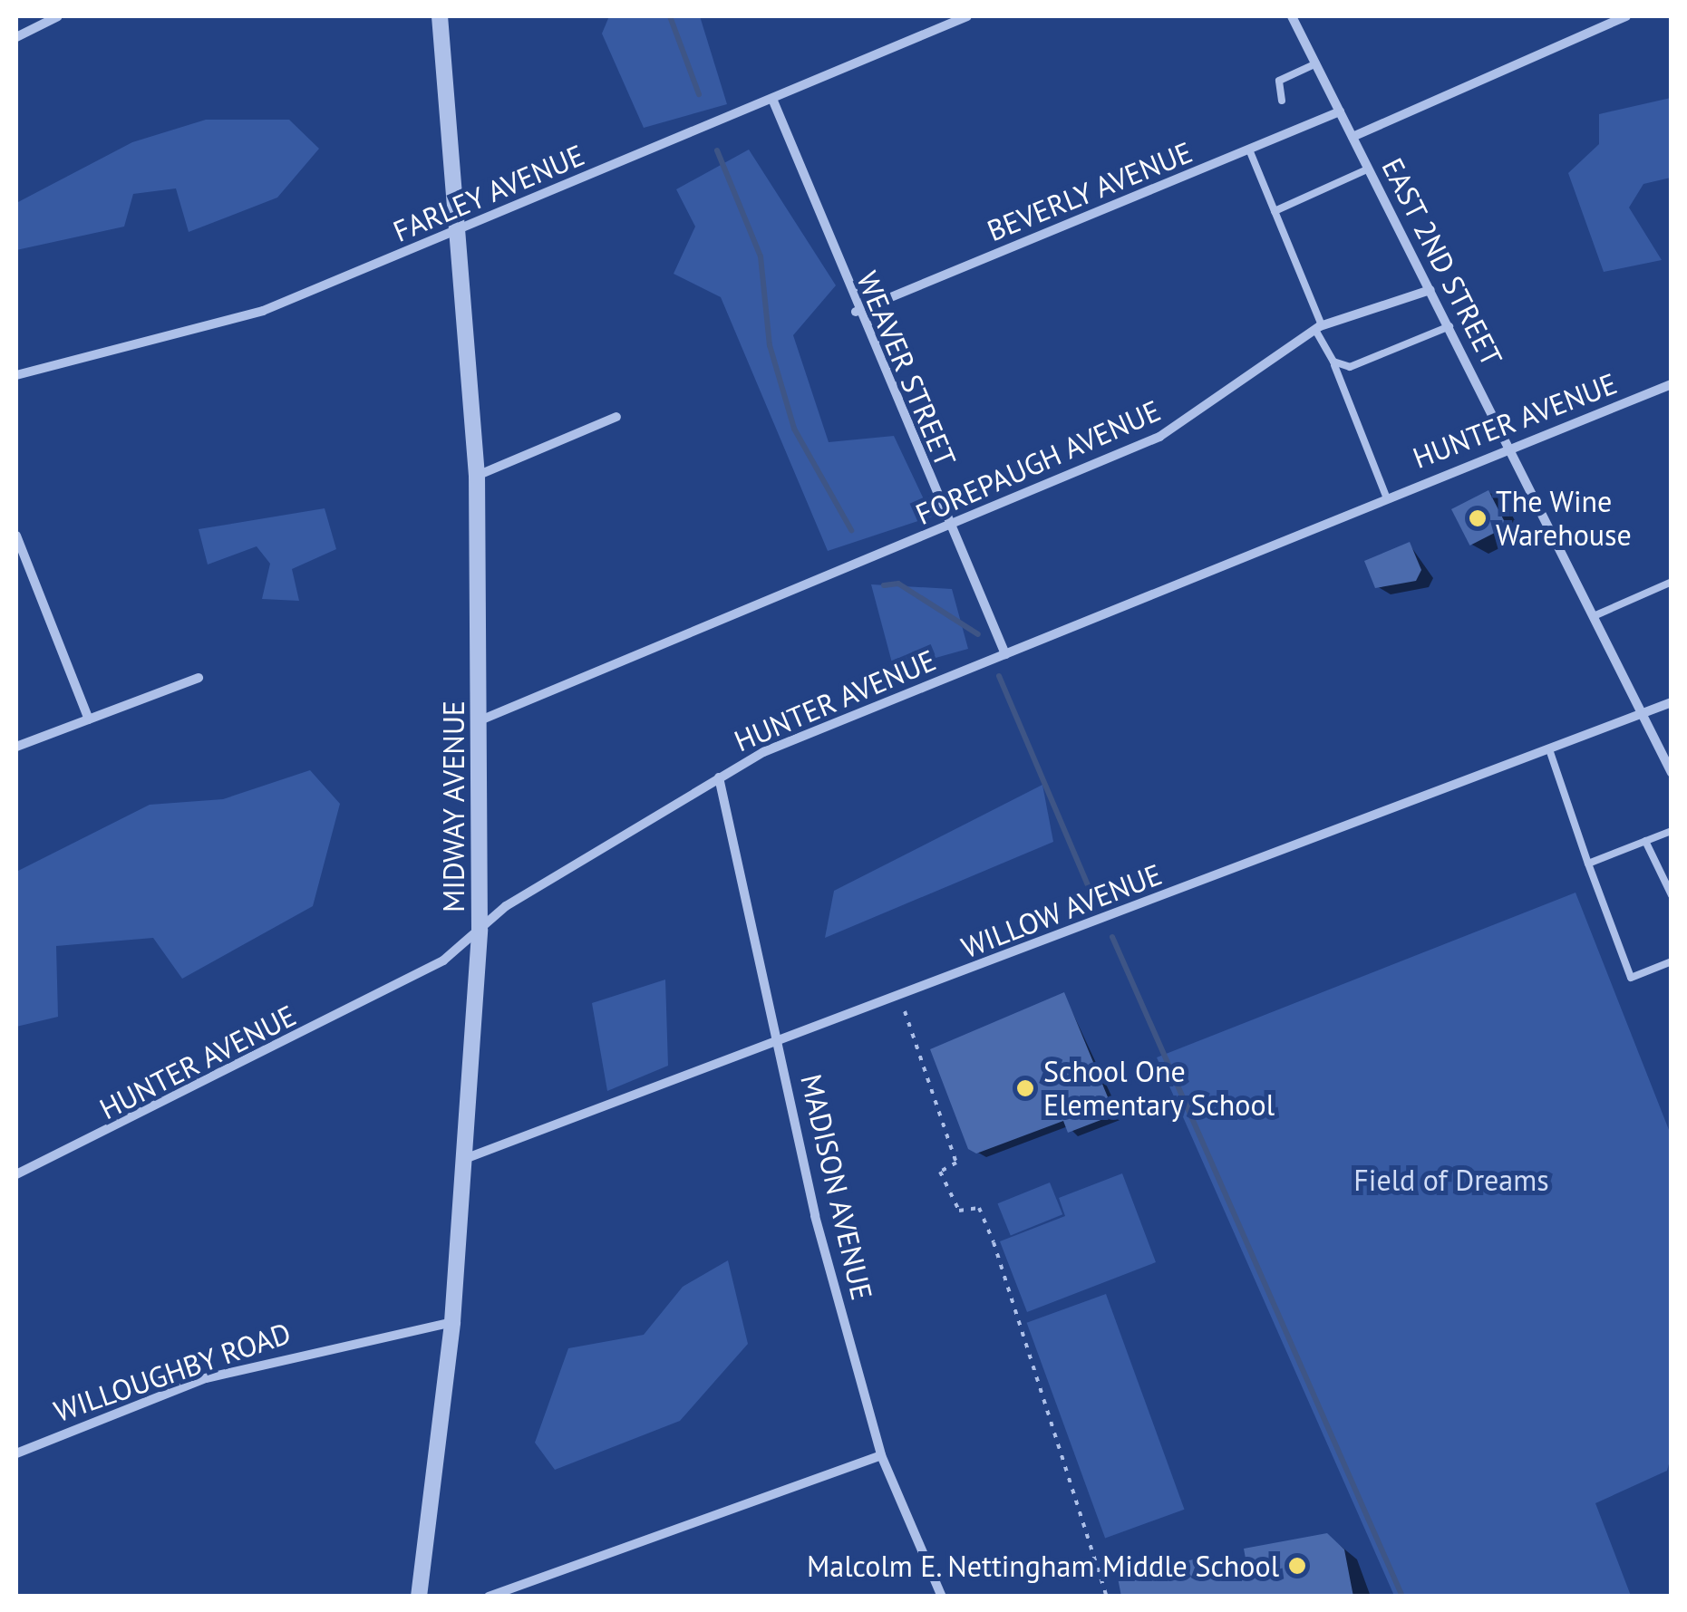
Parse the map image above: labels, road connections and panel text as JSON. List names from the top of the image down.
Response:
{
  "streets": {
    "street": [
      "BEVERLY AVENUE",
      "FARLEY AVENUE",
      "EAST 2ND STREET",
      "WEAVER STREET",
      "HUNTER AVENUE",
      "FOREPAUGH AVENUE",
      "MIDWAY AVENUE",
      "WILLOW AVENUE",
      "MADISON AVENUE",
      "WILLOUGHBY ROAD"
    ]
  },
  "crossings": [
    ["BEVERLY AVENUE", "EAST 2ND STREET"],
    ["BEVERLY AVENUE", "WEAVER STREET"],
    ["FARLEY AVENUE", "WEAVER STREET"],
    ["FARLEY AVENUE", "MIDWAY AVENUE"],
    ["EAST 2ND STREET", "HUNTER AVENUE"],
    ["EAST 2ND STREET", "FOREPAUGH AVENUE"],
    ["EAST 2ND STREET", "WILLOW AVENUE"],
    ["WEAVER STREET", "HUNTER AVENUE"],
    ["WEAVER STREET", "FOREPAUGH AVENUE"],
    ["HUNTER AVENUE", "MIDWAY AVENUE"],
    ["HUNTER AVENUE", "MADISON AVENUE"],
    ["FOREPAUGH AVENUE", "MIDWAY AVENUE"],
    ["MIDWAY AVENUE", "WILLOW AVENUE"],
    ["MIDWAY AVENUE", "WILLOUGHBY ROAD"],
    ["WILLOW AVENUE", "MADISON AVENUE"]
  ],
  "parks": ["Field of Dreams"],
  "places": ["The Wine Warehouse", "School One Elementary School", "Malcolm E. Nettingham Middle School"]
}
